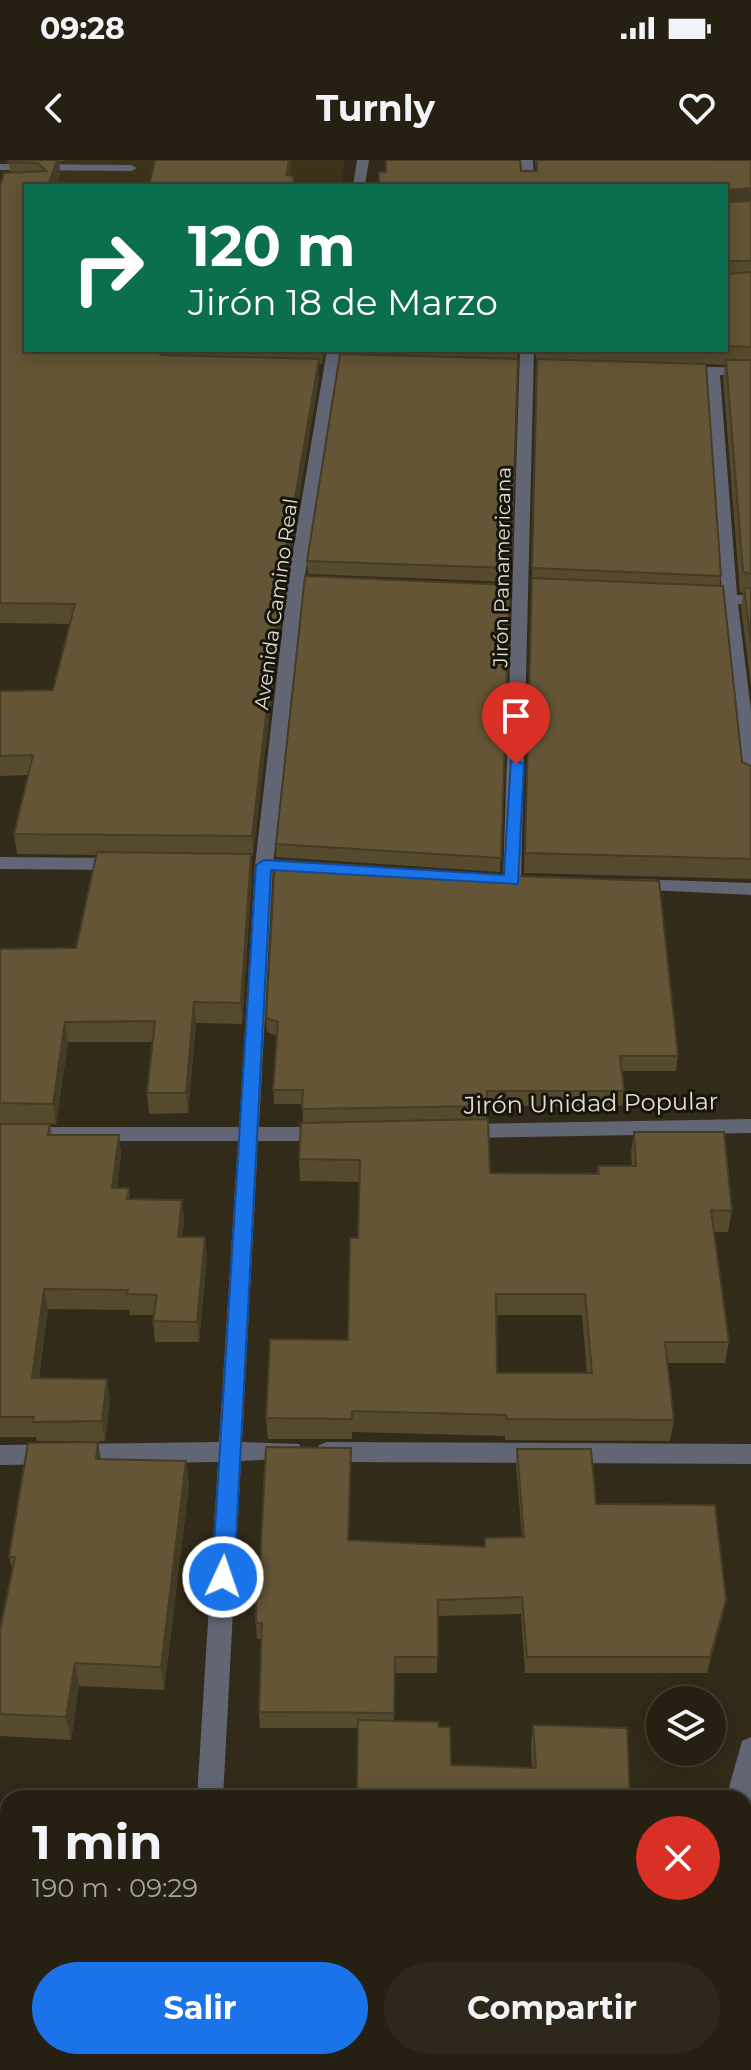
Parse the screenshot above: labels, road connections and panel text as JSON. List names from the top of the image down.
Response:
{
  "streets": {
    "street": ["Jirón Panamericana", "Avenida Camino Real", "Jirón Unidad Popular"]
  },
  "page": {
    "status": "09:28",
    "header": "Turnly",
    "turn": ["120 m", "Jirón 18 de Marzo"],
    "heading": ["1 min", "190 m · 09:29"],
    "buttons": ["Salir", "Compartir"]
  }
}
